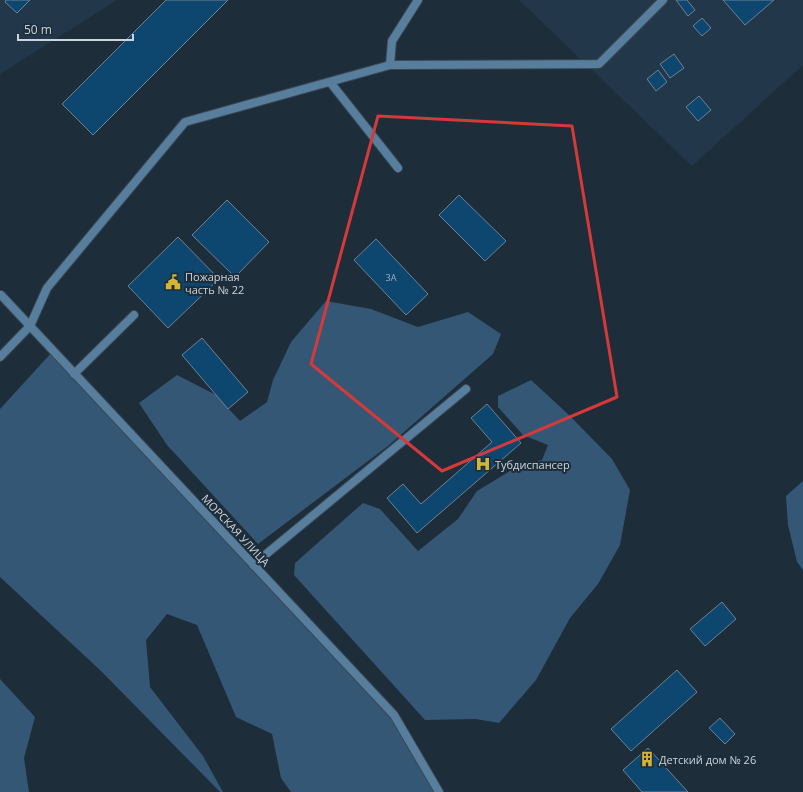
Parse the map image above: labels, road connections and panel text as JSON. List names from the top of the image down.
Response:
{
  "streets": {
    "street": ["МОРСКАЯ УЛИЦА"]
  },
  "places": {
    "public building": ["Пожарная часть № 22"],
    "hospital": ["Тубдиспансер"],
    "building": ["Детский дом № 26"]
  },
  "house_numbers": ["3А"],
  "scale_bar": "50 m"
}
